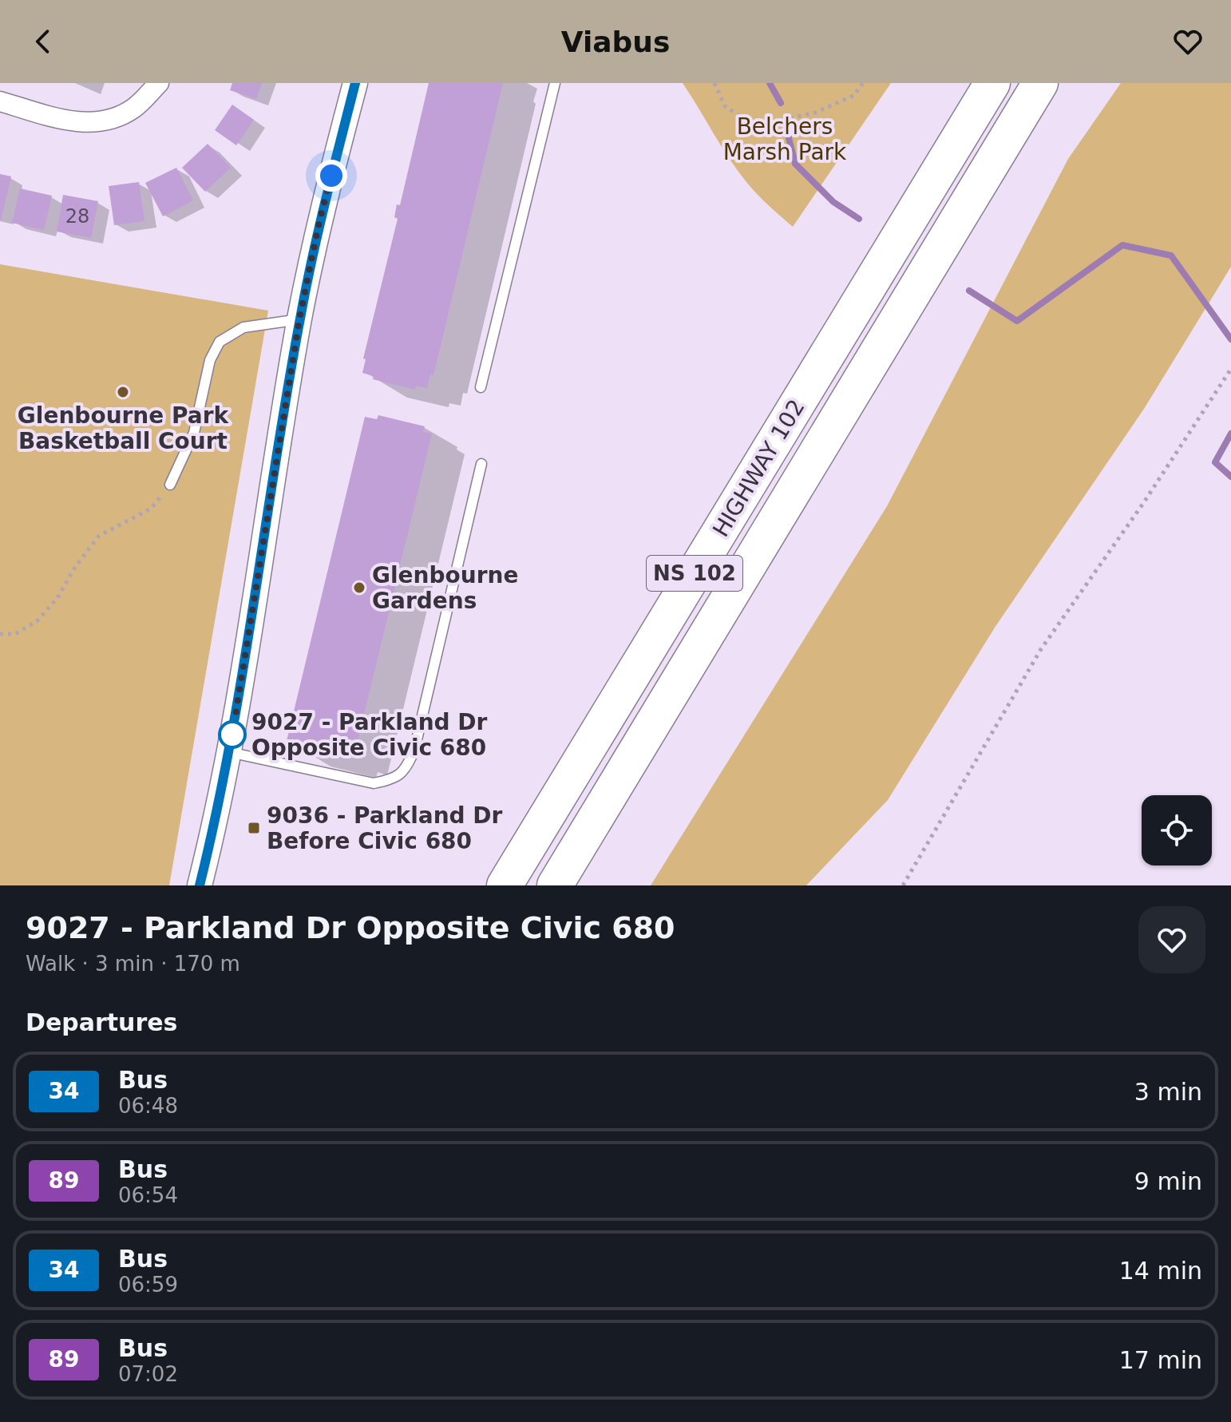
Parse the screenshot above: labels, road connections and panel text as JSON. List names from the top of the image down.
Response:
{
  "streets": {
    "highway": ["HIGHWAY 102", "NS 102"]
  },
  "parks": ["Belchers Marsh Park"],
  "places": {
    "other": ["Glenbourne Park Basketball Court", "Glenbourne Gardens", "9027 - Parkland Dr Opposite Civic 680"],
    "transit": ["9036 - Parkland Dr Before Civic 680"]
  },
  "lines": ["bus line 34"],
  "house_numbers": ["28"],
  "page": {
    "header": "Viabus",
    "heading": [
      ["9027 - Parkland Dr Opposite Civic 680", "Walk · 3 min · 170 m"],
      "Departures"
    ],
    "list": [
      {
        "mark": "34",
        "name": "Bus",
        "note": "06:48",
        "value": "3 min"
      },
      {
        "mark": "89",
        "name": "Bus",
        "note": "06:54",
        "value": "9 min"
      },
      {
        "mark": "34",
        "name": "Bus",
        "note": "06:59",
        "value": "14 min"
      },
      {
        "mark": "89",
        "name": "Bus",
        "note": "07:02",
        "value": "17 min"
      }
    ]
  }
}
